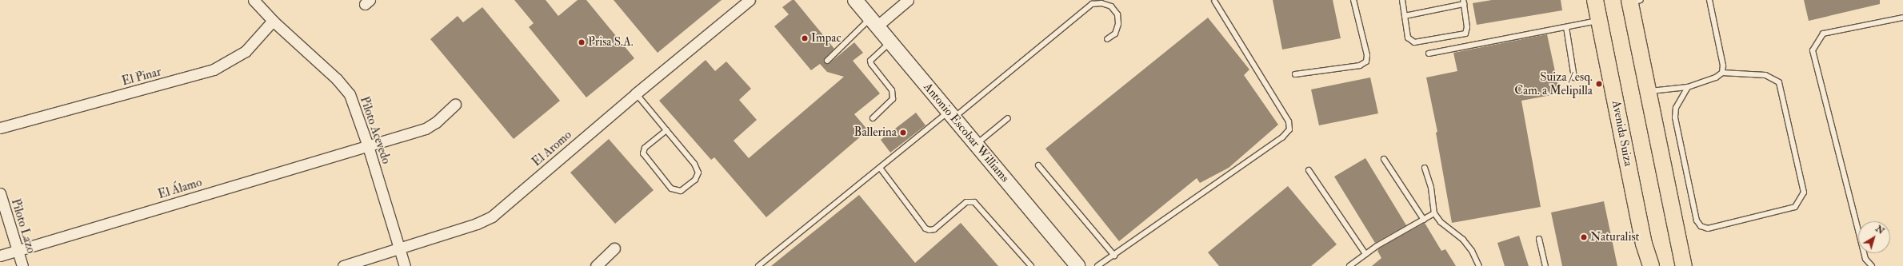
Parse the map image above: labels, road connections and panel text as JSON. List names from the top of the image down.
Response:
{
  "streets": {
    "main road": ["Avenida Suiza"],
    "street": [
      "El Pinar",
      "Piloto Acevedo",
      "Antonio Escobar Williams",
      "El Aromo",
      "El Álamo",
      "Piloto Lazo"
    ]
  },
  "crossings": [
    ["El Pinar", "Piloto Acevedo"],
    ["Piloto Acevedo", "El Aromo"],
    ["Piloto Acevedo", "El Álamo"],
    ["El Álamo", "Piloto Lazo"]
  ],
  "places": [
    "Impac",
    "Prisa S.A.",
    "Suiza / esq. Cam. a Melipilla",
    "Ballerina",
    "Naturalist"
  ],
  "north": "top right"
}
